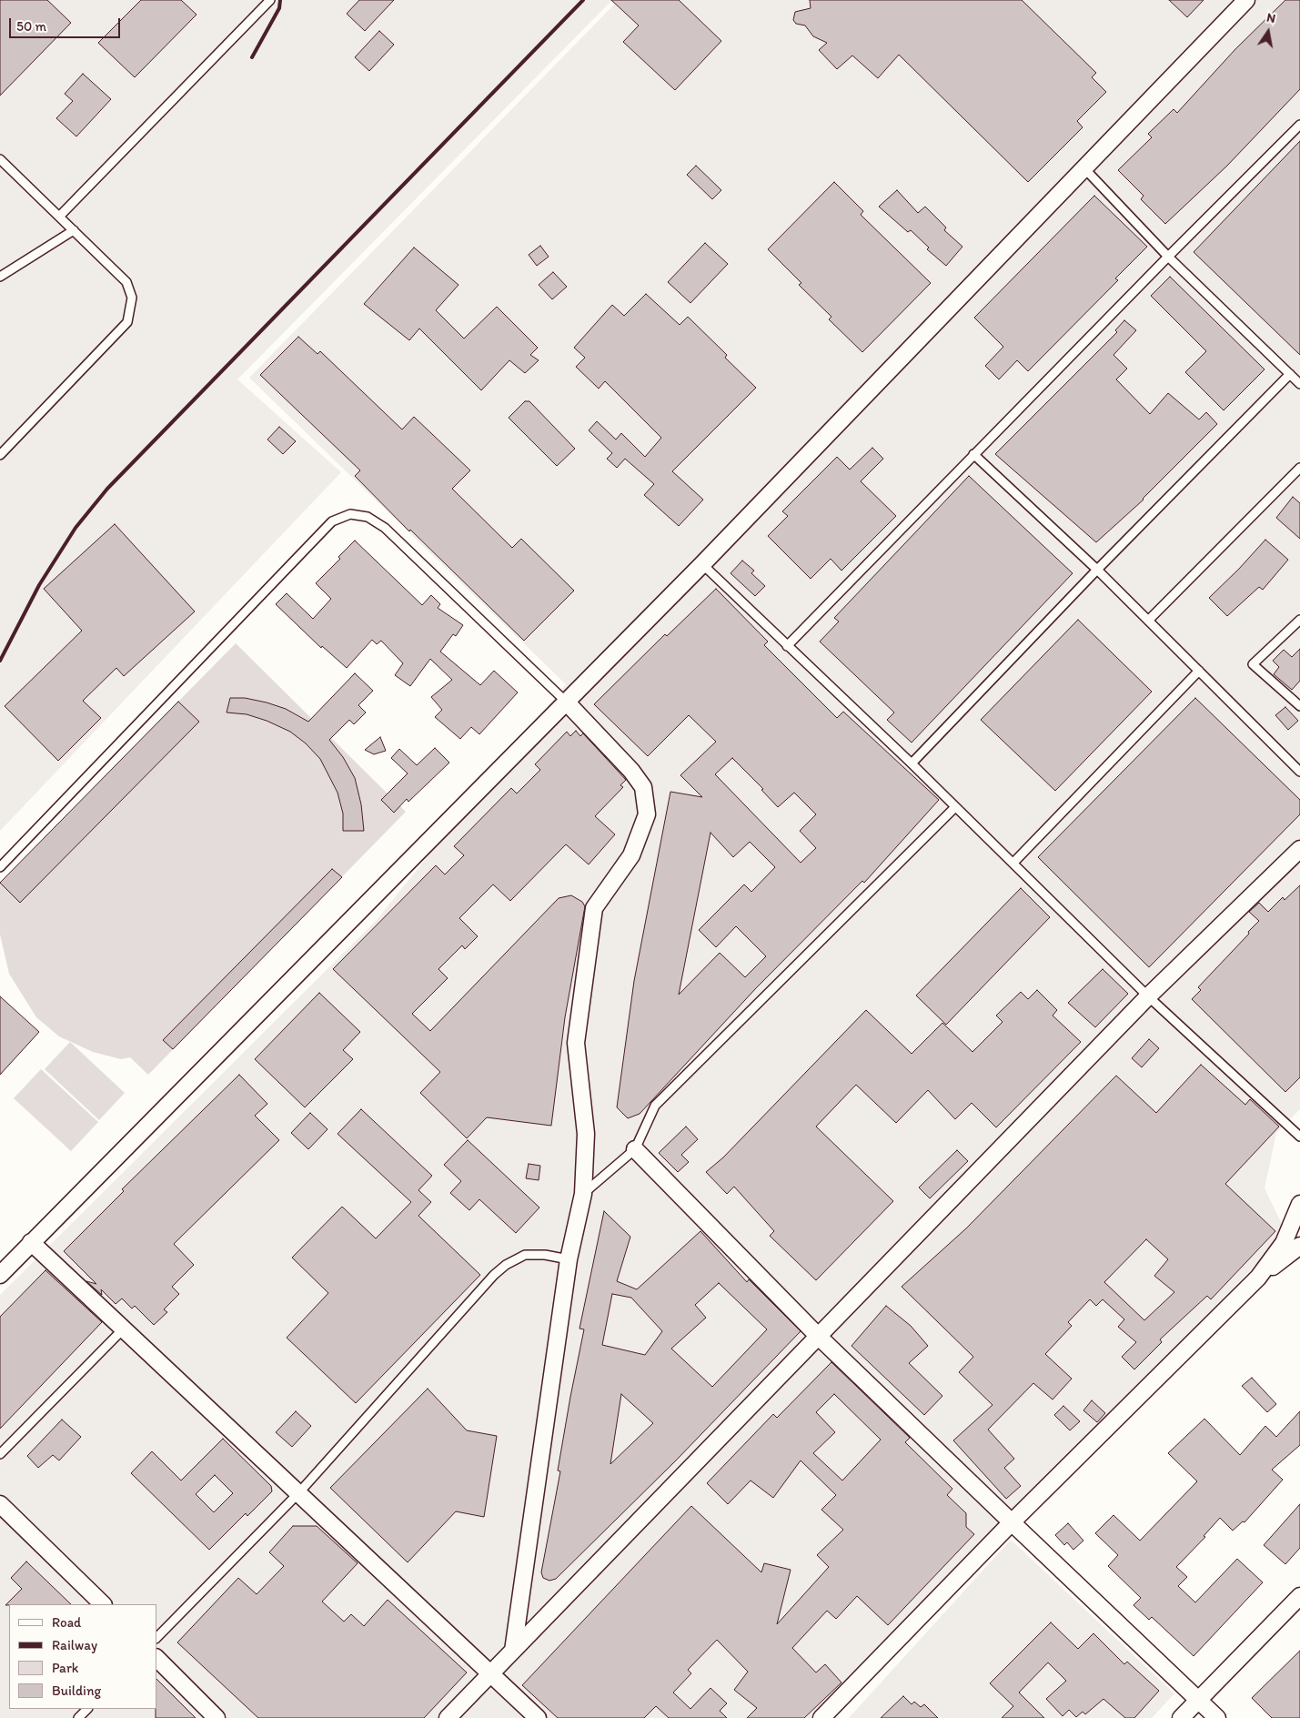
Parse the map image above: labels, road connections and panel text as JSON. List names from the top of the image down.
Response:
{
  "legend": [
    "Road",
    "Railway",
    "Park",
    "Building"
  ],
  "scale_bar": "50 m",
  "north": "top"
}
